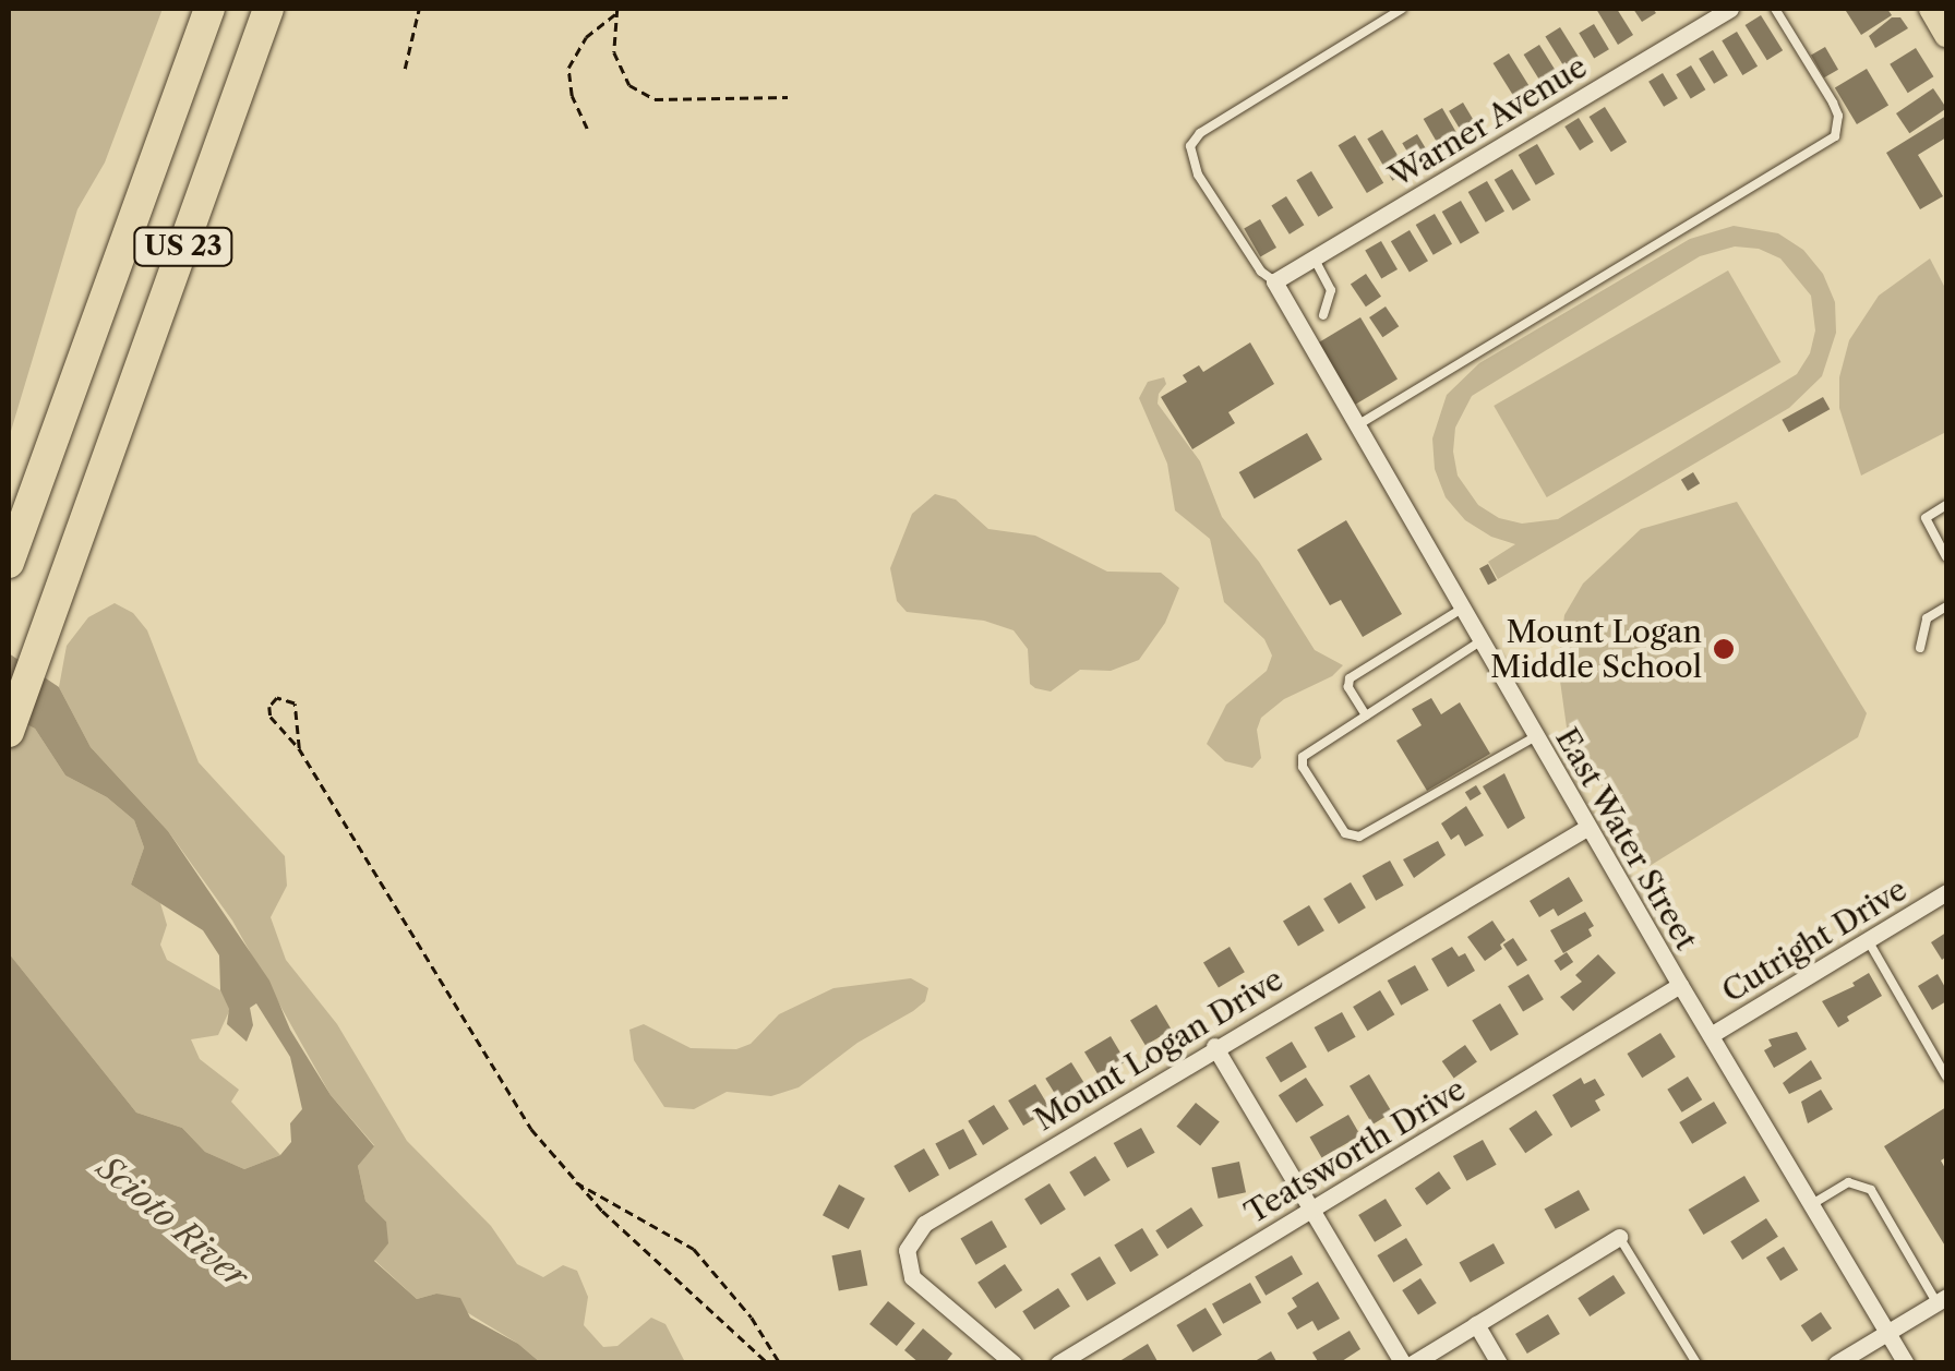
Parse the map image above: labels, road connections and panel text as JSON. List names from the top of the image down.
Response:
{
  "streets": {
    "highway": ["US 23"],
    "street": [
      "Warner Avenue",
      "East Water Street",
      "Cutright Drive",
      "Mount Logan Drive",
      "Teatsworth Drive"
    ]
  },
  "crossings": [
    ["Warner Avenue", "East Water Street"],
    ["East Water Street", "Cutright Drive"],
    ["East Water Street", "Mount Logan Drive"],
    ["East Water Street", "Teatsworth Drive"]
  ],
  "water": ["Scioto River"],
  "places": ["Mount Logan Middle School"]
}
